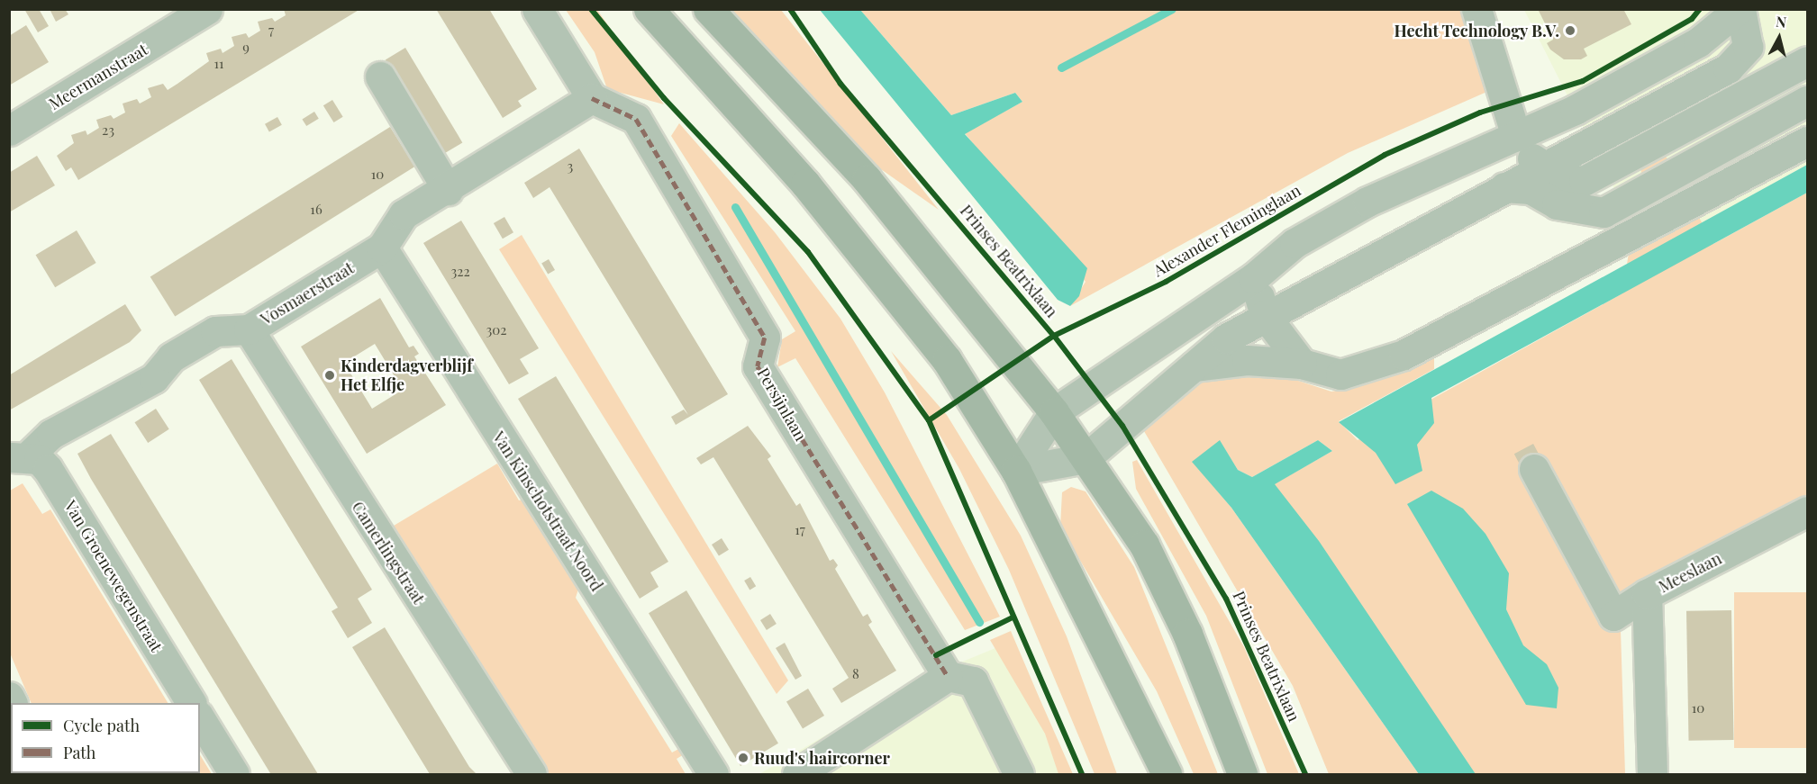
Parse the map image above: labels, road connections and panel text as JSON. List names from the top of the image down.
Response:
{
  "streets": {
    "street": [
      "Meermanstraat",
      "Vosmaerstraat",
      "Persijnlaan",
      "Van Kinschotstraat Noord",
      "Camerlingstraat",
      "Meeslaan",
      "Van Groenewegenstraat"
    ],
    "cycle path": ["Alexander Fleminglaan", "Prinses Beatrixlaan"]
  },
  "crossings": [
    ["Vosmaerstraat", "Persijnlaan"],
    ["Vosmaerstraat", "Van Kinschotstraat Noord"],
    ["Vosmaerstraat", "Camerlingstraat"],
    ["Vosmaerstraat", "Van Groenewegenstraat"]
  ],
  "places": ["Hecht Technology B.V.", "Kinderdagverblijf Het Elfje", "Ruud's haircorner"],
  "house_numbers": [
    "7",
    "9",
    "11",
    "23",
    "3",
    "10",
    "16",
    "322",
    "302",
    "17",
    "8",
    "10"
  ],
  "legend": ["Cycle path", "Path"],
  "north": "top"
}
